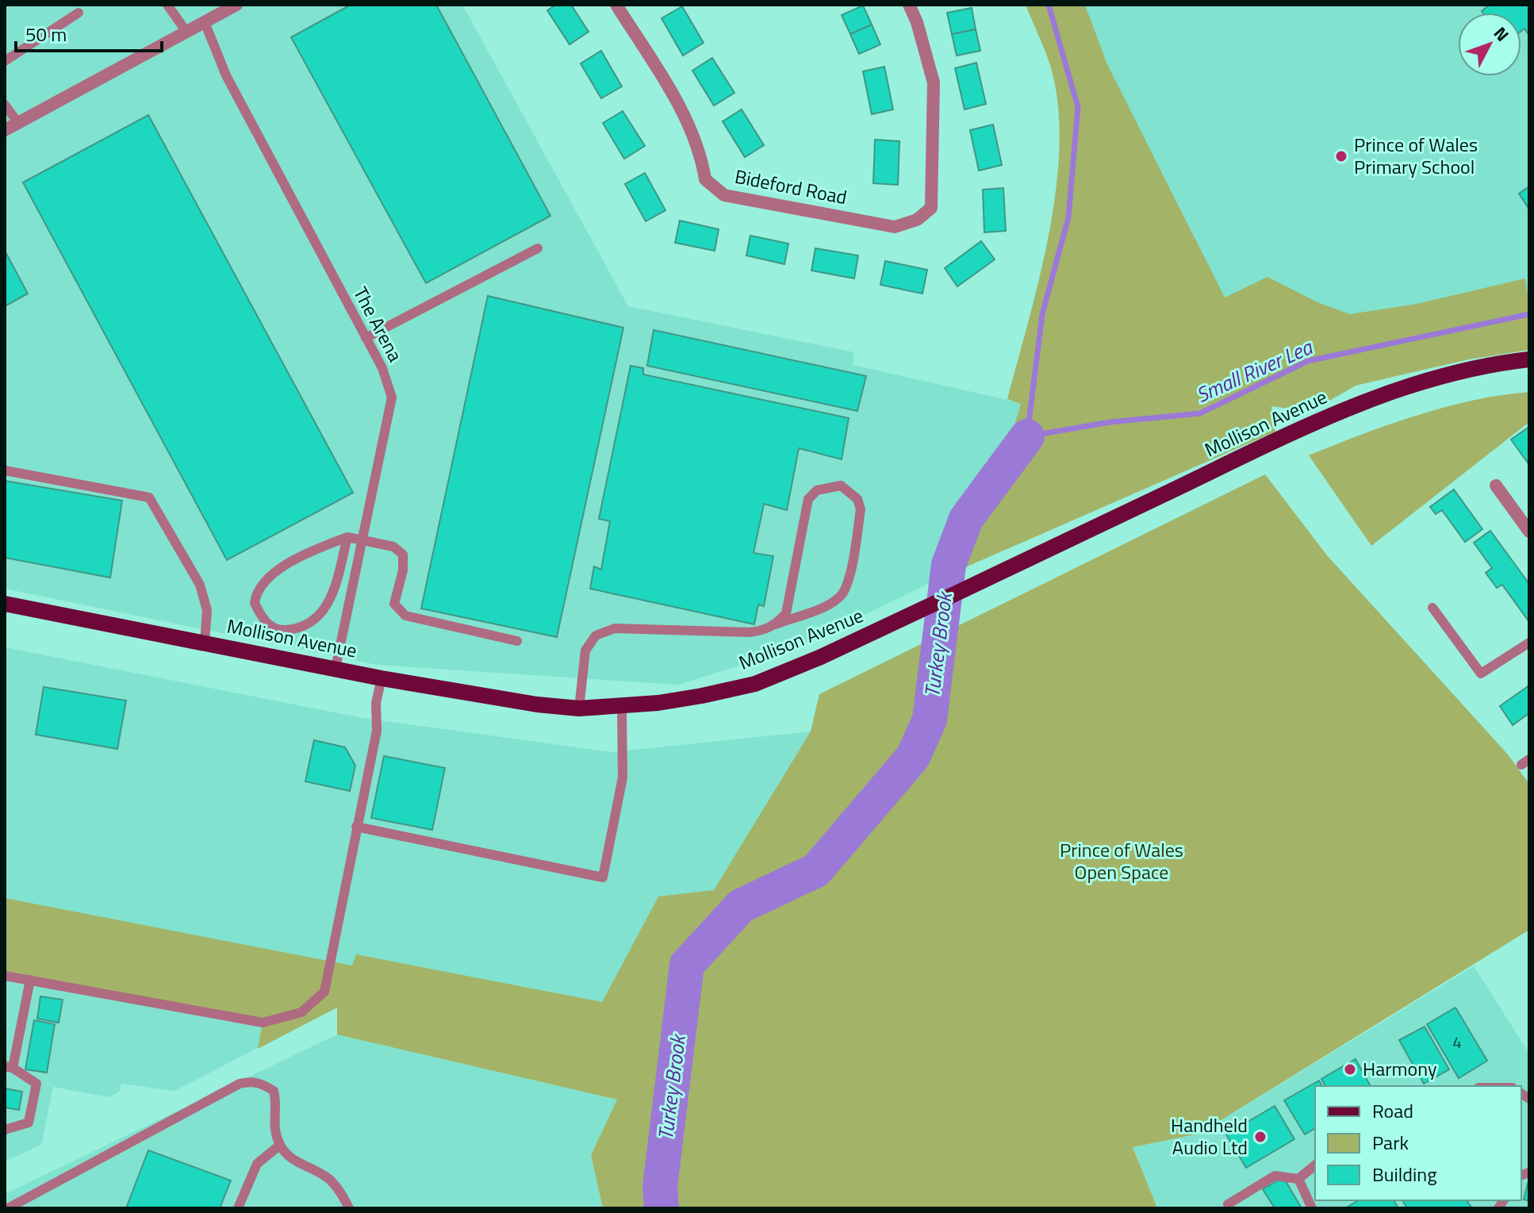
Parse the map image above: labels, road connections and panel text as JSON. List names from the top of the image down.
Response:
{
  "streets": {
    "main road": ["Mollison Avenue"],
    "street": ["Bideford Road"],
    "lane": ["The Arena"]
  },
  "crossings": [
    ["The Arena", "Mollison Avenue"]
  ],
  "water": ["Small River Lea", "Turkey Brook"],
  "parks": ["Prince of Wales Open Space"],
  "places": ["Prince of Wales Primary School", "Harmony", "Handheld Audio Ltd"],
  "house_numbers": ["4"],
  "legend": ["Road", "Park", "Building"],
  "scale_bar": "50 m",
  "north": "top right"
}
